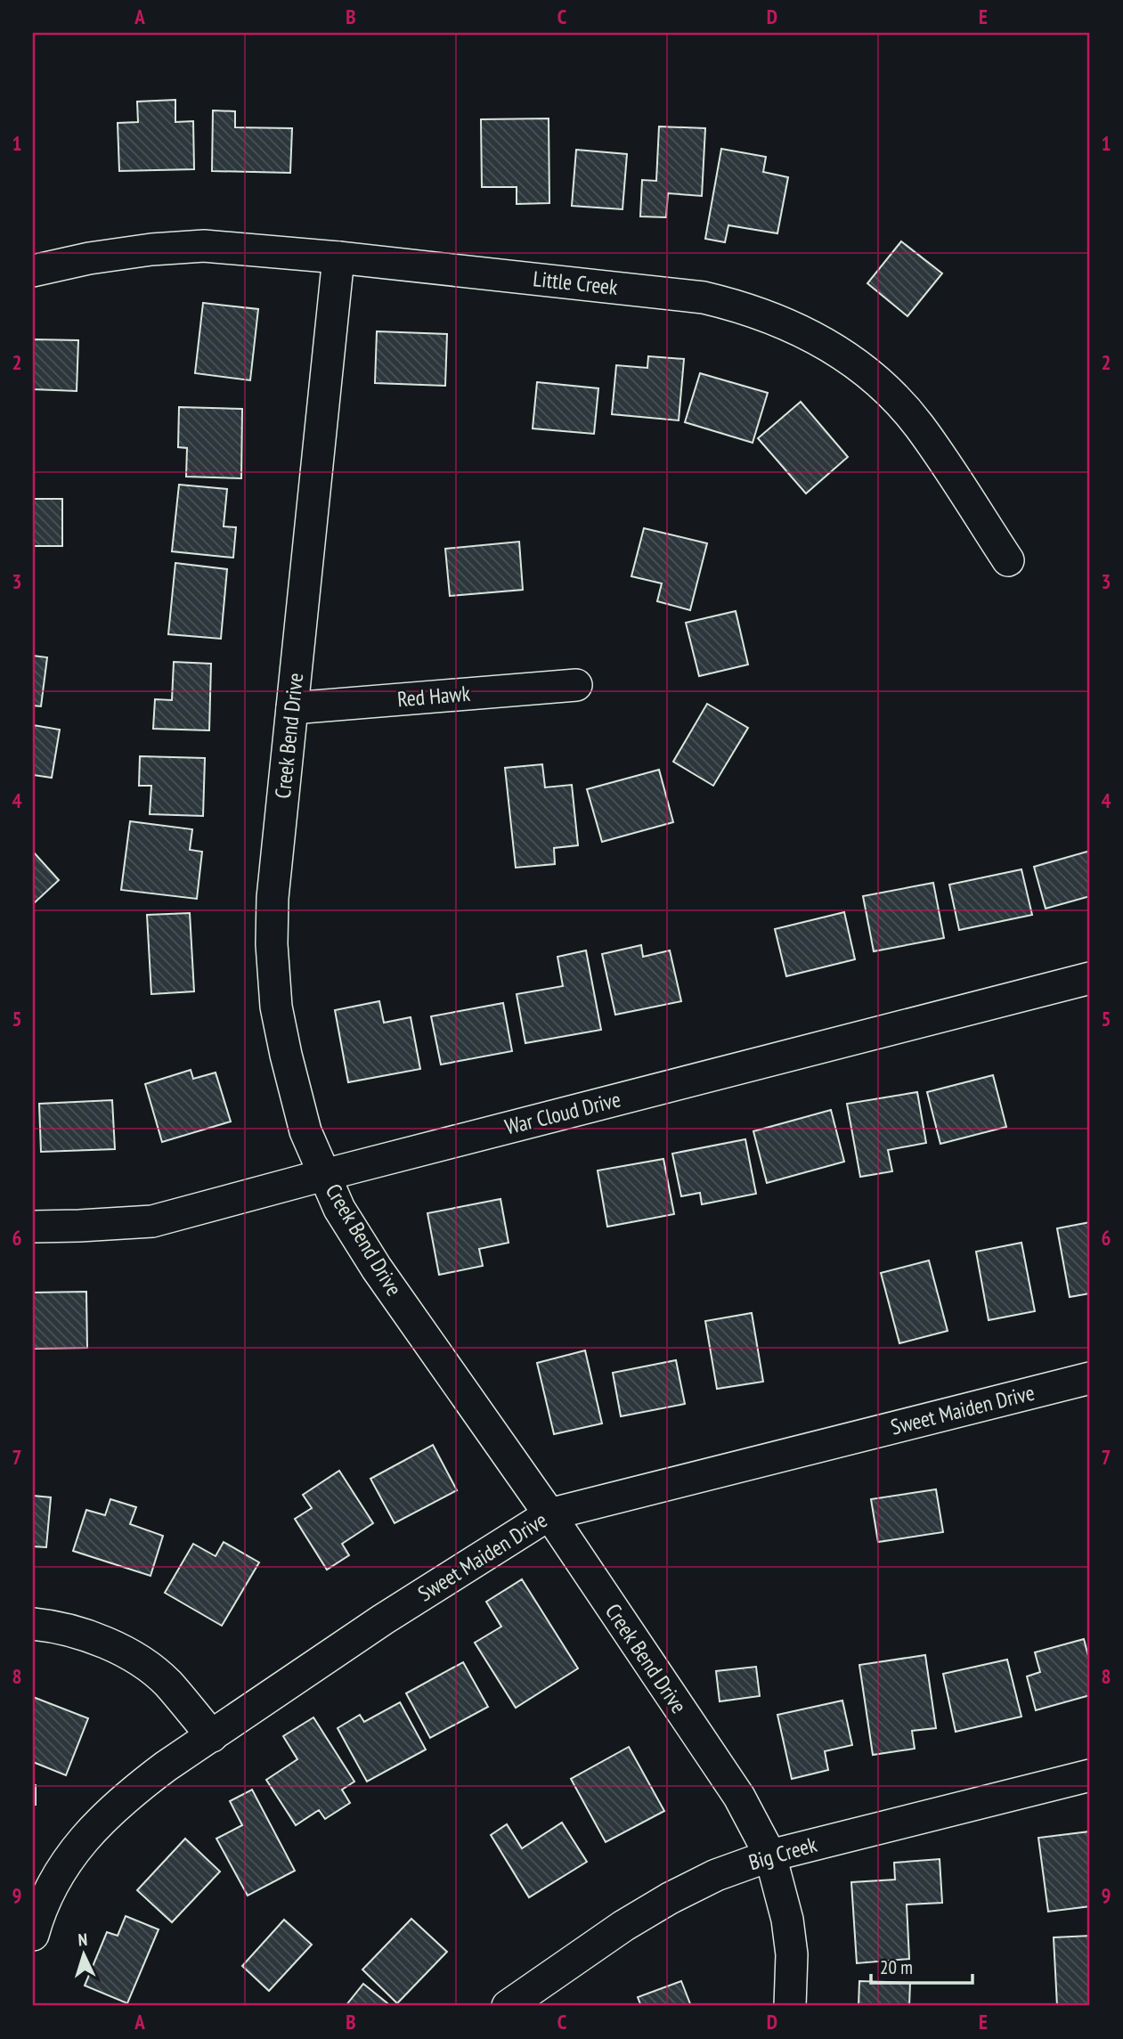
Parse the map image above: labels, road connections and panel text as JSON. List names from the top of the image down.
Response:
{
  "streets": {
    "street": [
      "Little Creek",
      "Red Hawk",
      "Creek Bend Drive",
      "War Cloud Drive",
      "Sweet Maiden Drive",
      "Big Creek"
    ]
  },
  "crossings": [
    ["Little Creek", "Creek Bend Drive"],
    ["Red Hawk", "Creek Bend Drive"],
    ["Creek Bend Drive", "War Cloud Drive"],
    ["Creek Bend Drive", "Sweet Maiden Drive"],
    ["Creek Bend Drive", "Big Creek"]
  ],
  "scale_bar": "20 m",
  "north": "top",
  "grid": {
    "columns": [
      "A",
      "B",
      "C",
      "D",
      "E"
    ],
    "rows": [
      "1",
      "2",
      "3",
      "4",
      "5",
      "6",
      "7",
      "8",
      "9"
    ]
  }
}
